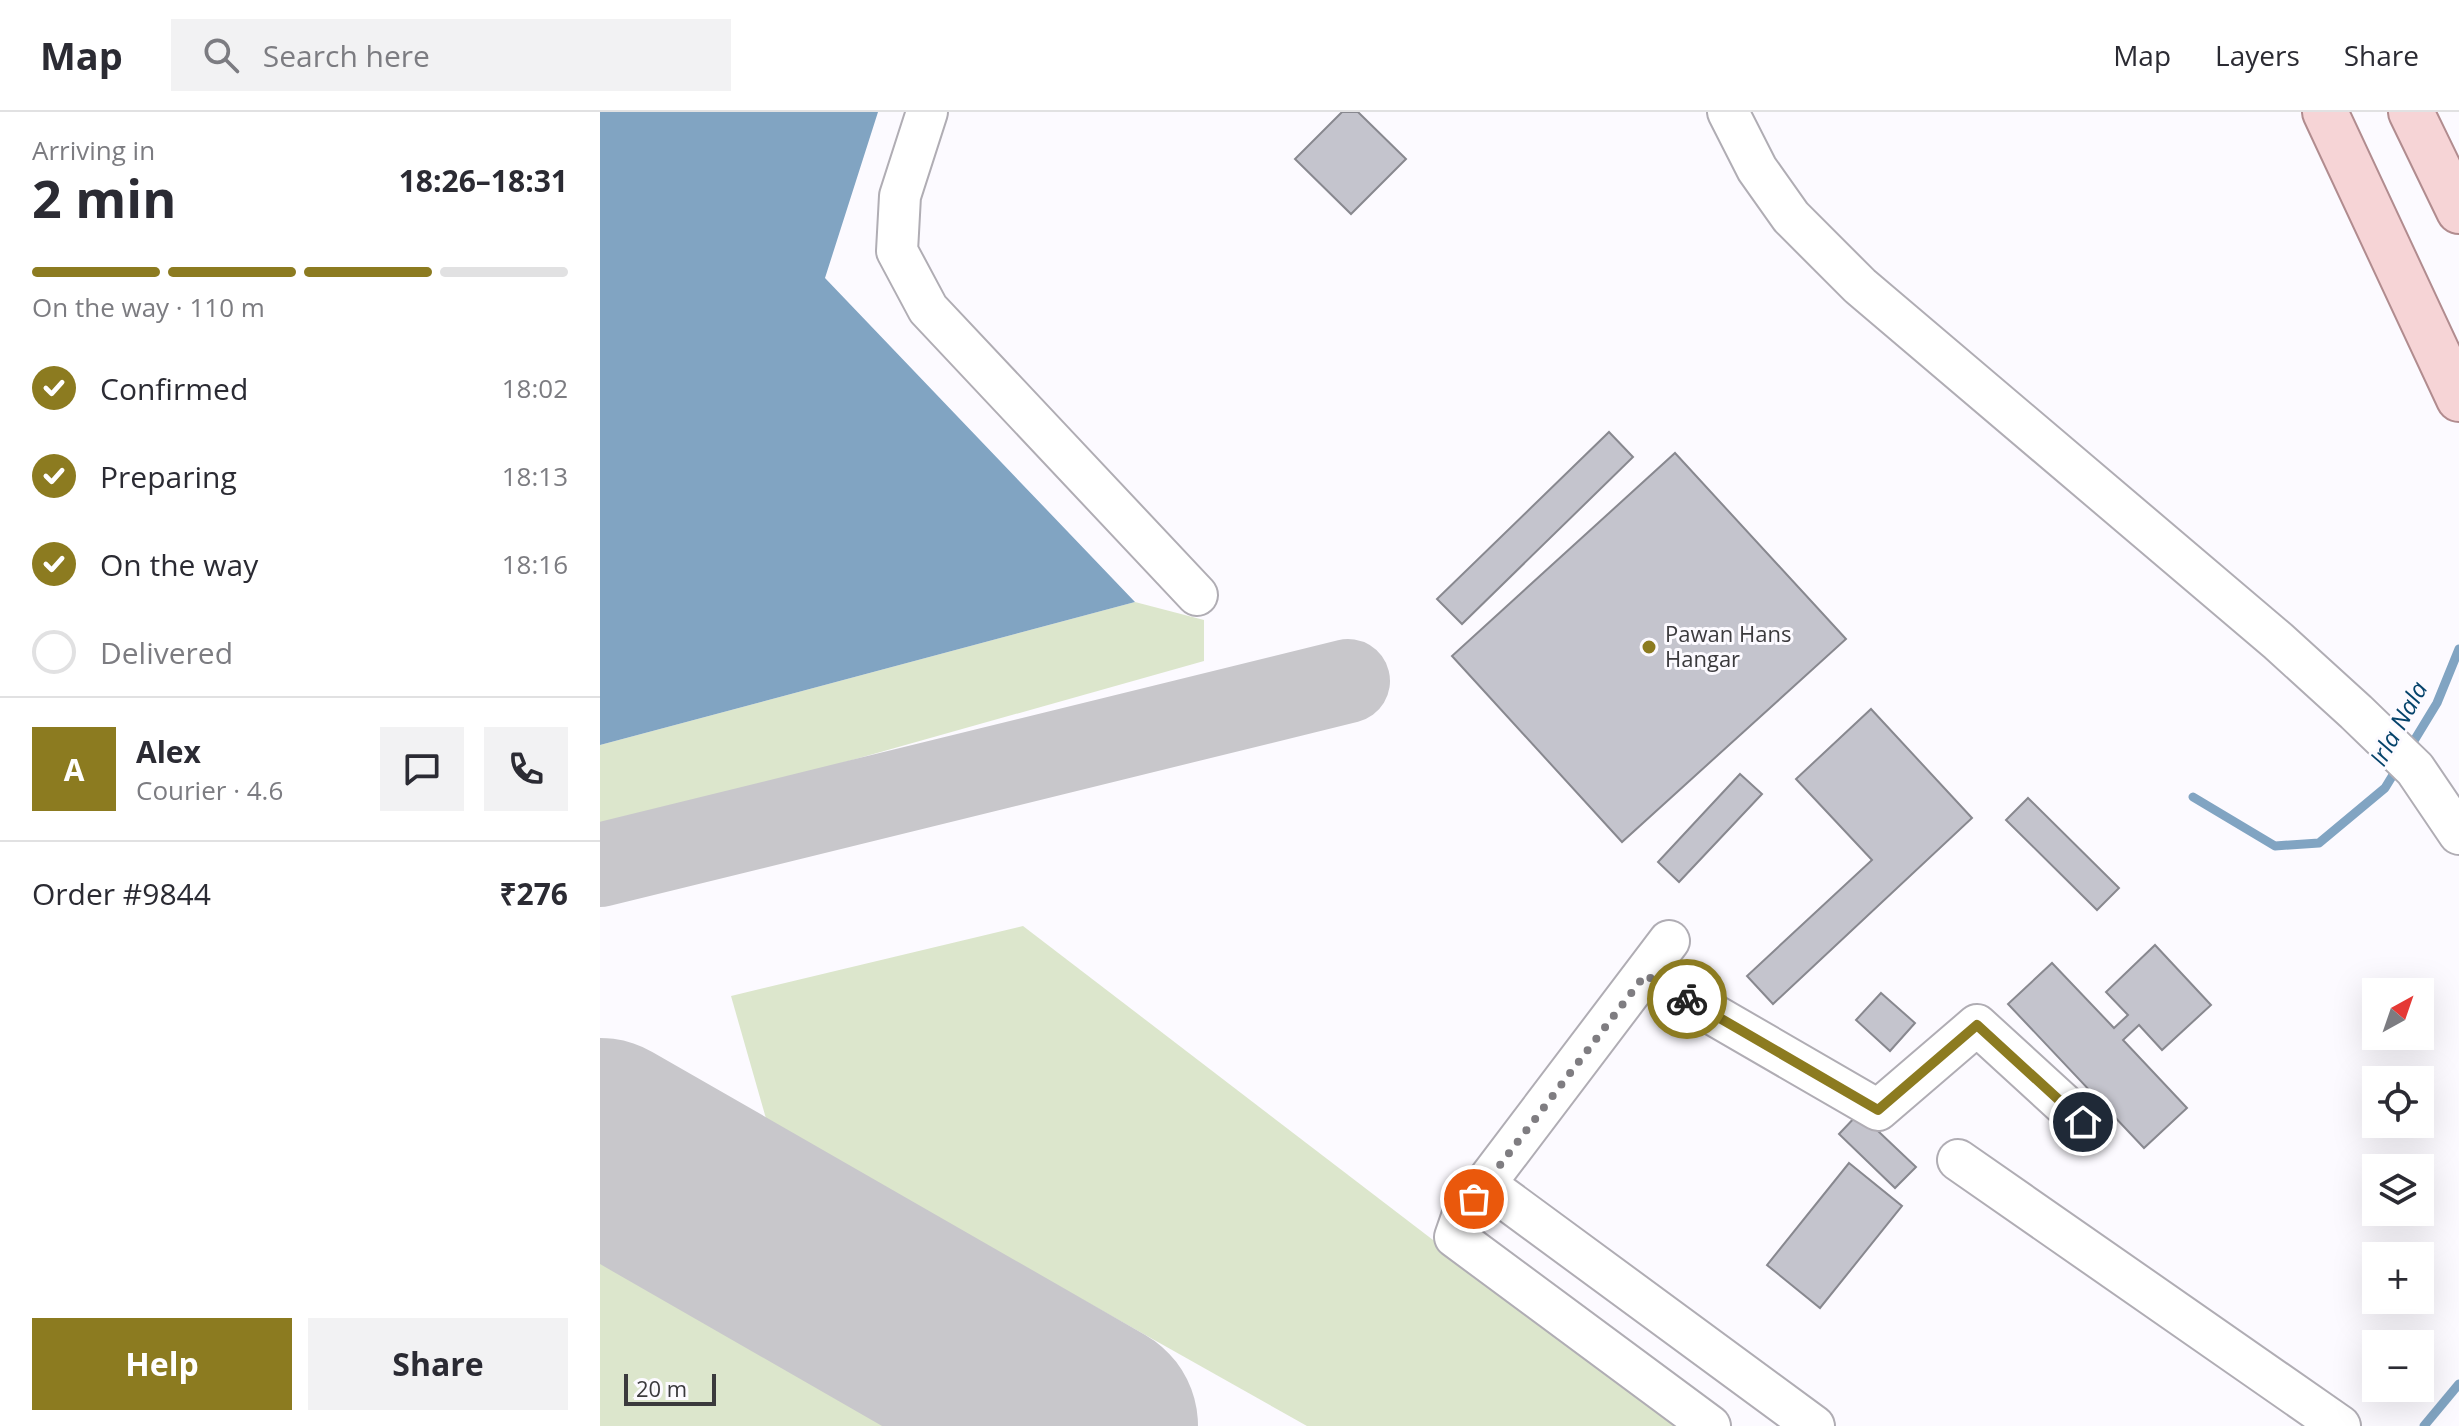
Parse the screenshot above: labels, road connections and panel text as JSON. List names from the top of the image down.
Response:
{
  "water": ["Irla Nala"],
  "places": ["Pawan Hans Hangar"],
  "scale_bar": "20 m",
  "north": "top right",
  "page": {
    "header": "Map",
    "search": "Search here",
    "nav": ["Map", "Layers", "Share"],
    "heading": ["2 min", "Arriving in", "18:26–18:31"],
    "panel": [
      "Alex",
      "Courier · 4.6",
      "Order #9844",
      "₹276"
    ],
    "bar": "On the way · 110 m",
    "list": [
      ["Confirmed", "18:02"],
      ["Preparing", "18:13"],
      ["On the way", "18:16"],
      "Delivered"
    ],
    "round": "A",
    "map_buttons": ["+", "−"],
    "buttons": ["Help", "Share"],
    "scale": "20 m"
  }
}
